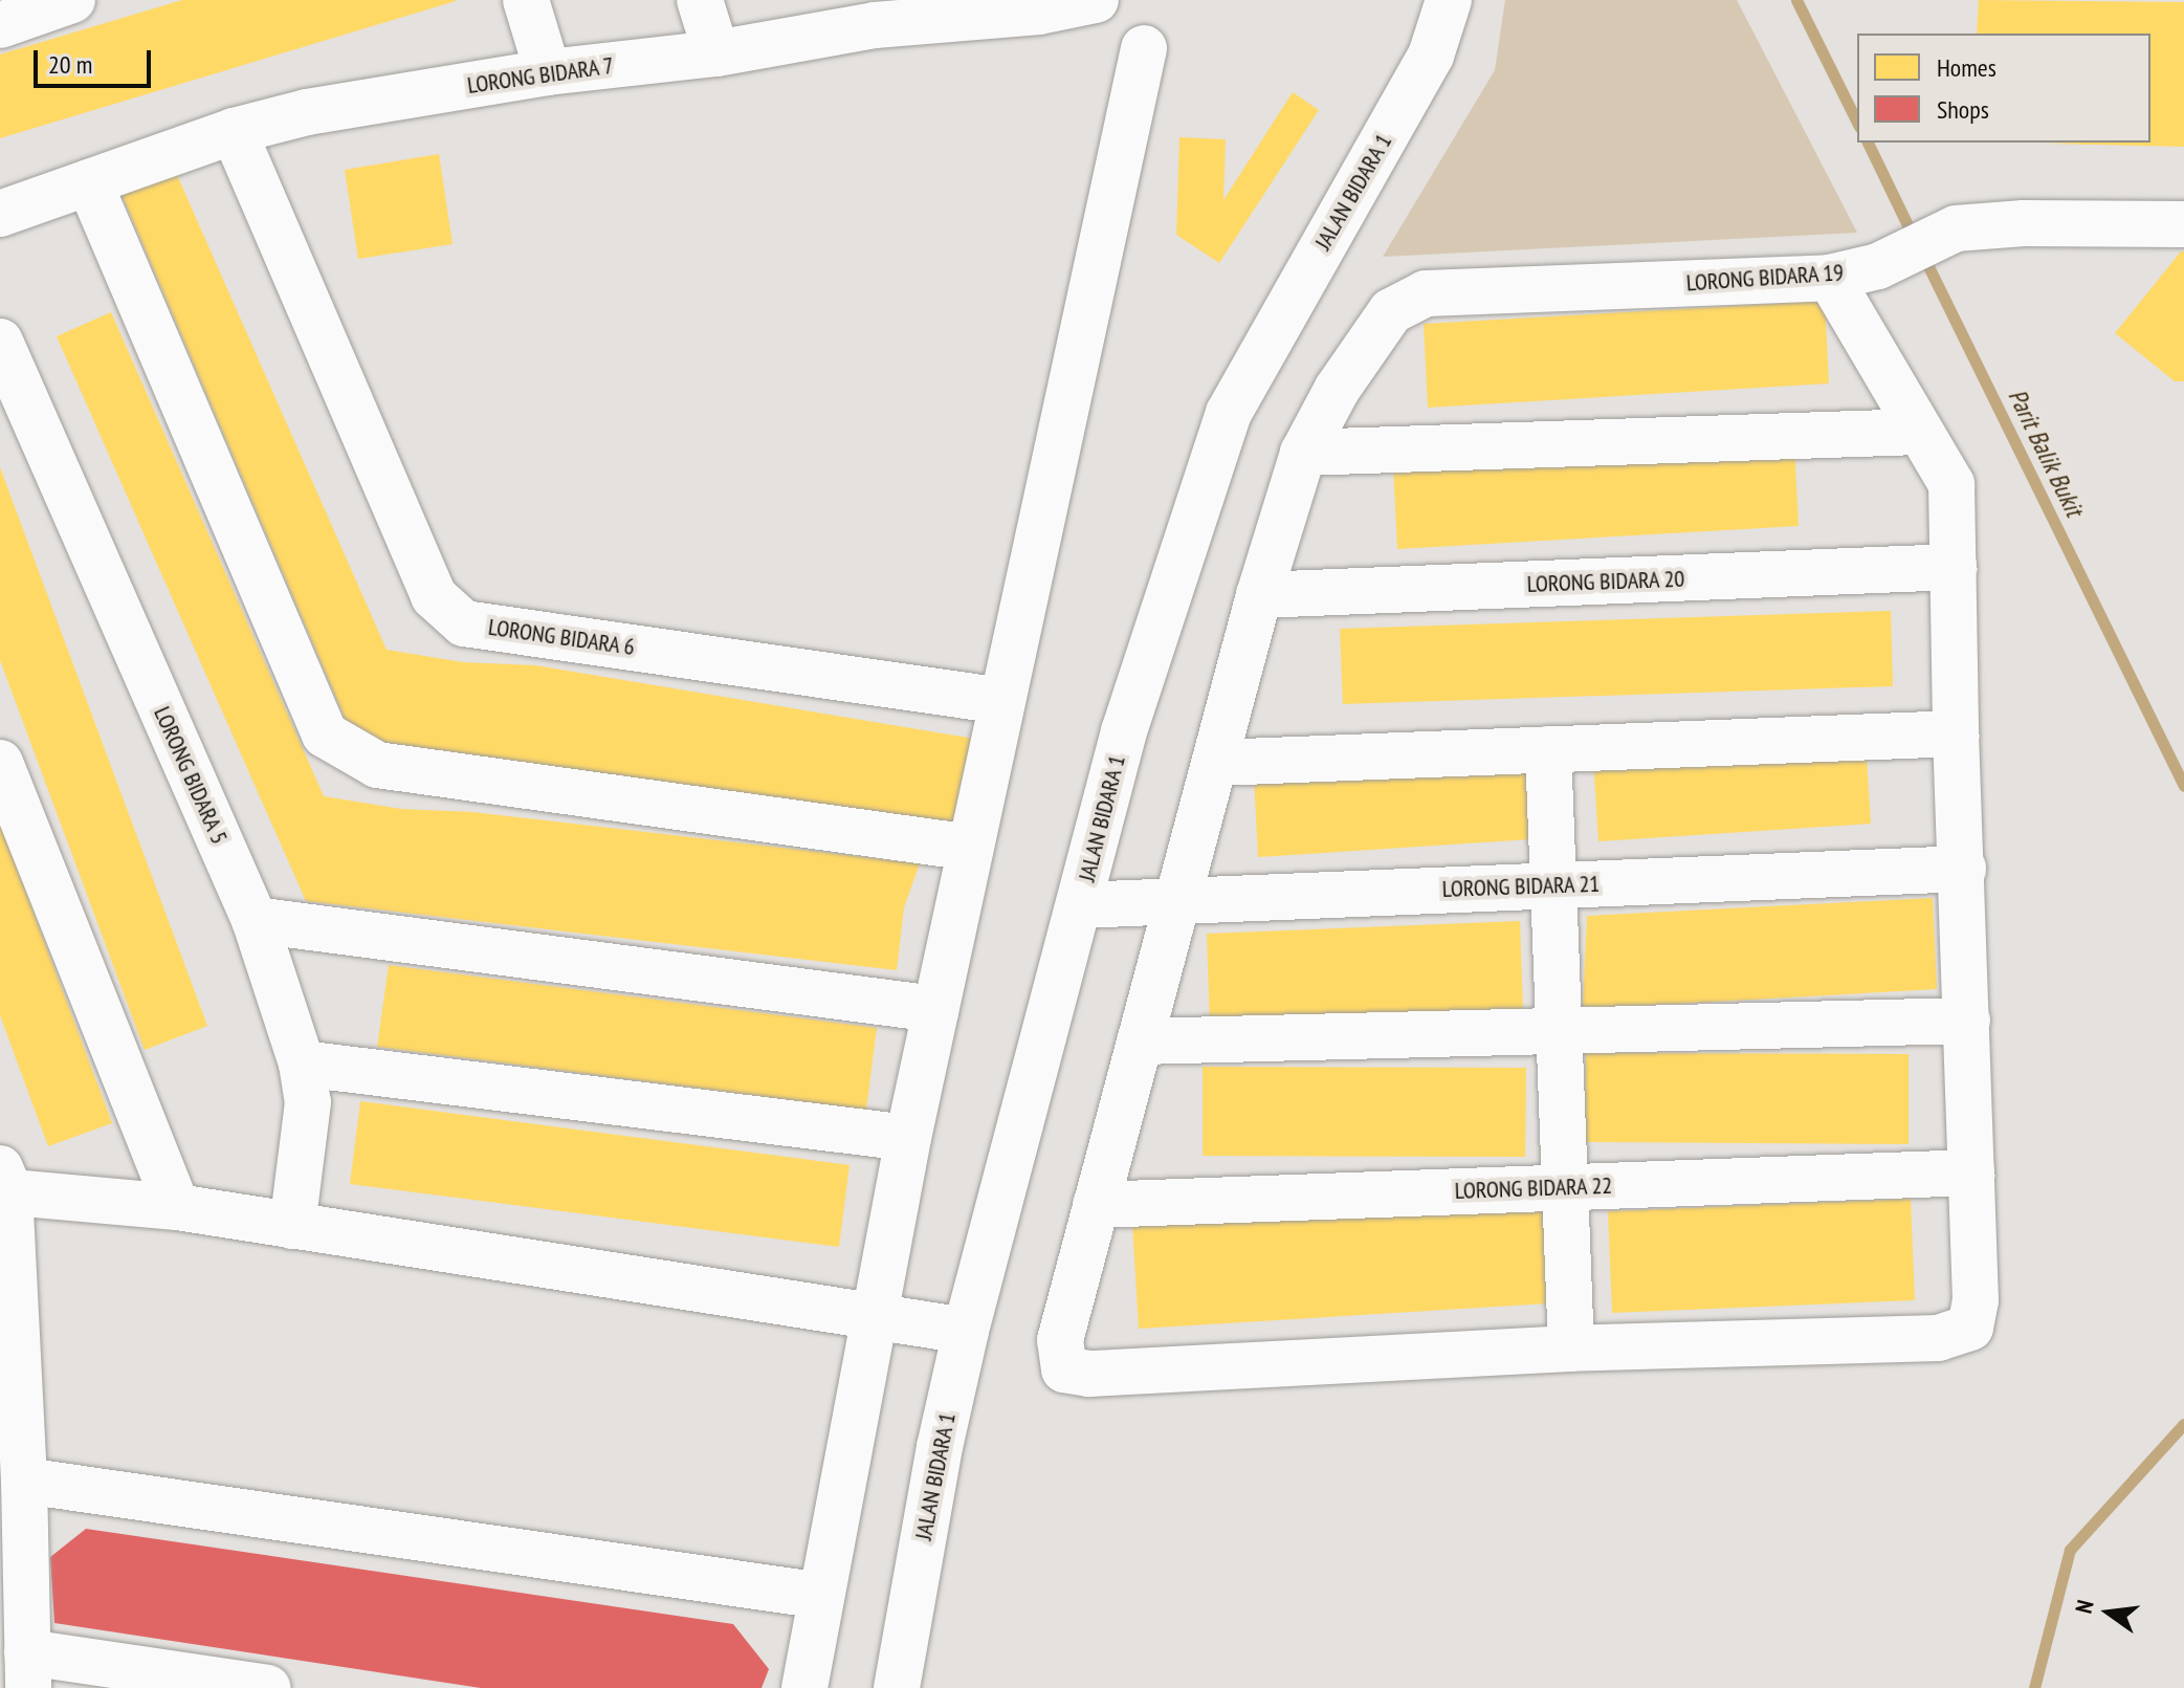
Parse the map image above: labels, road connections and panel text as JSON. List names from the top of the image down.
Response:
{
  "streets": {
    "street": [
      "LORONG BIDARA 7",
      "JALAN BIDARA 1",
      "LORONG BIDARA 19",
      "LORONG BIDARA 20",
      "LORONG BIDARA 6",
      "LORONG BIDARA 5",
      "LORONG BIDARA 21",
      "LORONG BIDARA 22"
    ]
  },
  "crossings": [
    ["LORONG BIDARA 7", "LORONG BIDARA 6"],
    ["JALAN BIDARA 1", "LORONG BIDARA 21"]
  ],
  "water": ["Parit Balik Bukit"],
  "legend": ["Homes", "Shops"],
  "scale_bar": "20 m",
  "north": "left"
}
